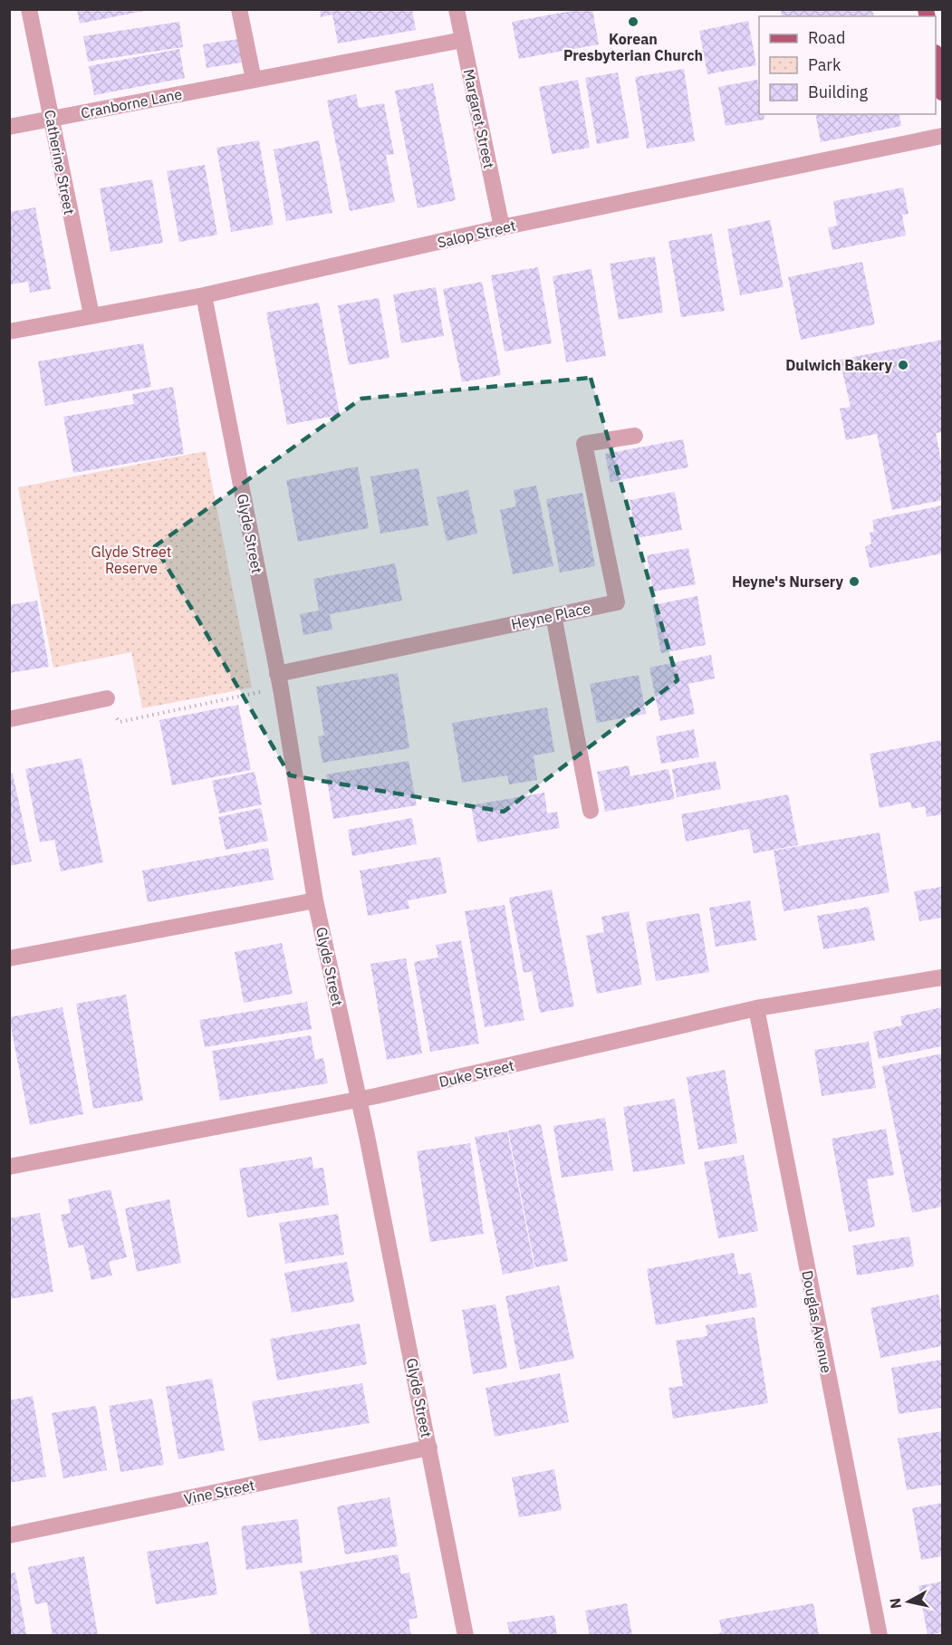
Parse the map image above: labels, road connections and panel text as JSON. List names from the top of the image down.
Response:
{
  "streets": {
    "street": [
      "Cranborne Lane",
      "Margaret Street",
      "Catherine Street",
      "Salop Street",
      "Glyde Street",
      "Heyne Place",
      "Duke Street",
      "Douglas Avenue",
      "Vine Street"
    ]
  },
  "crossings": [
    ["Cranborne Lane", "Margaret Street"],
    ["Cranborne Lane", "Catherine Street"],
    ["Margaret Street", "Salop Street"],
    ["Catherine Street", "Salop Street"],
    ["Salop Street", "Glyde Street"],
    ["Glyde Street", "Heyne Place"],
    ["Glyde Street", "Duke Street"],
    ["Glyde Street", "Vine Street"],
    ["Duke Street", "Douglas Avenue"]
  ],
  "parks": ["Glyde Street Reserve"],
  "places": ["Korean Presbyterian Church", "Dulwich Bakery", "Heyne's Nursery"],
  "legend": ["Road", "Park", "Building"],
  "north": "left"
}
